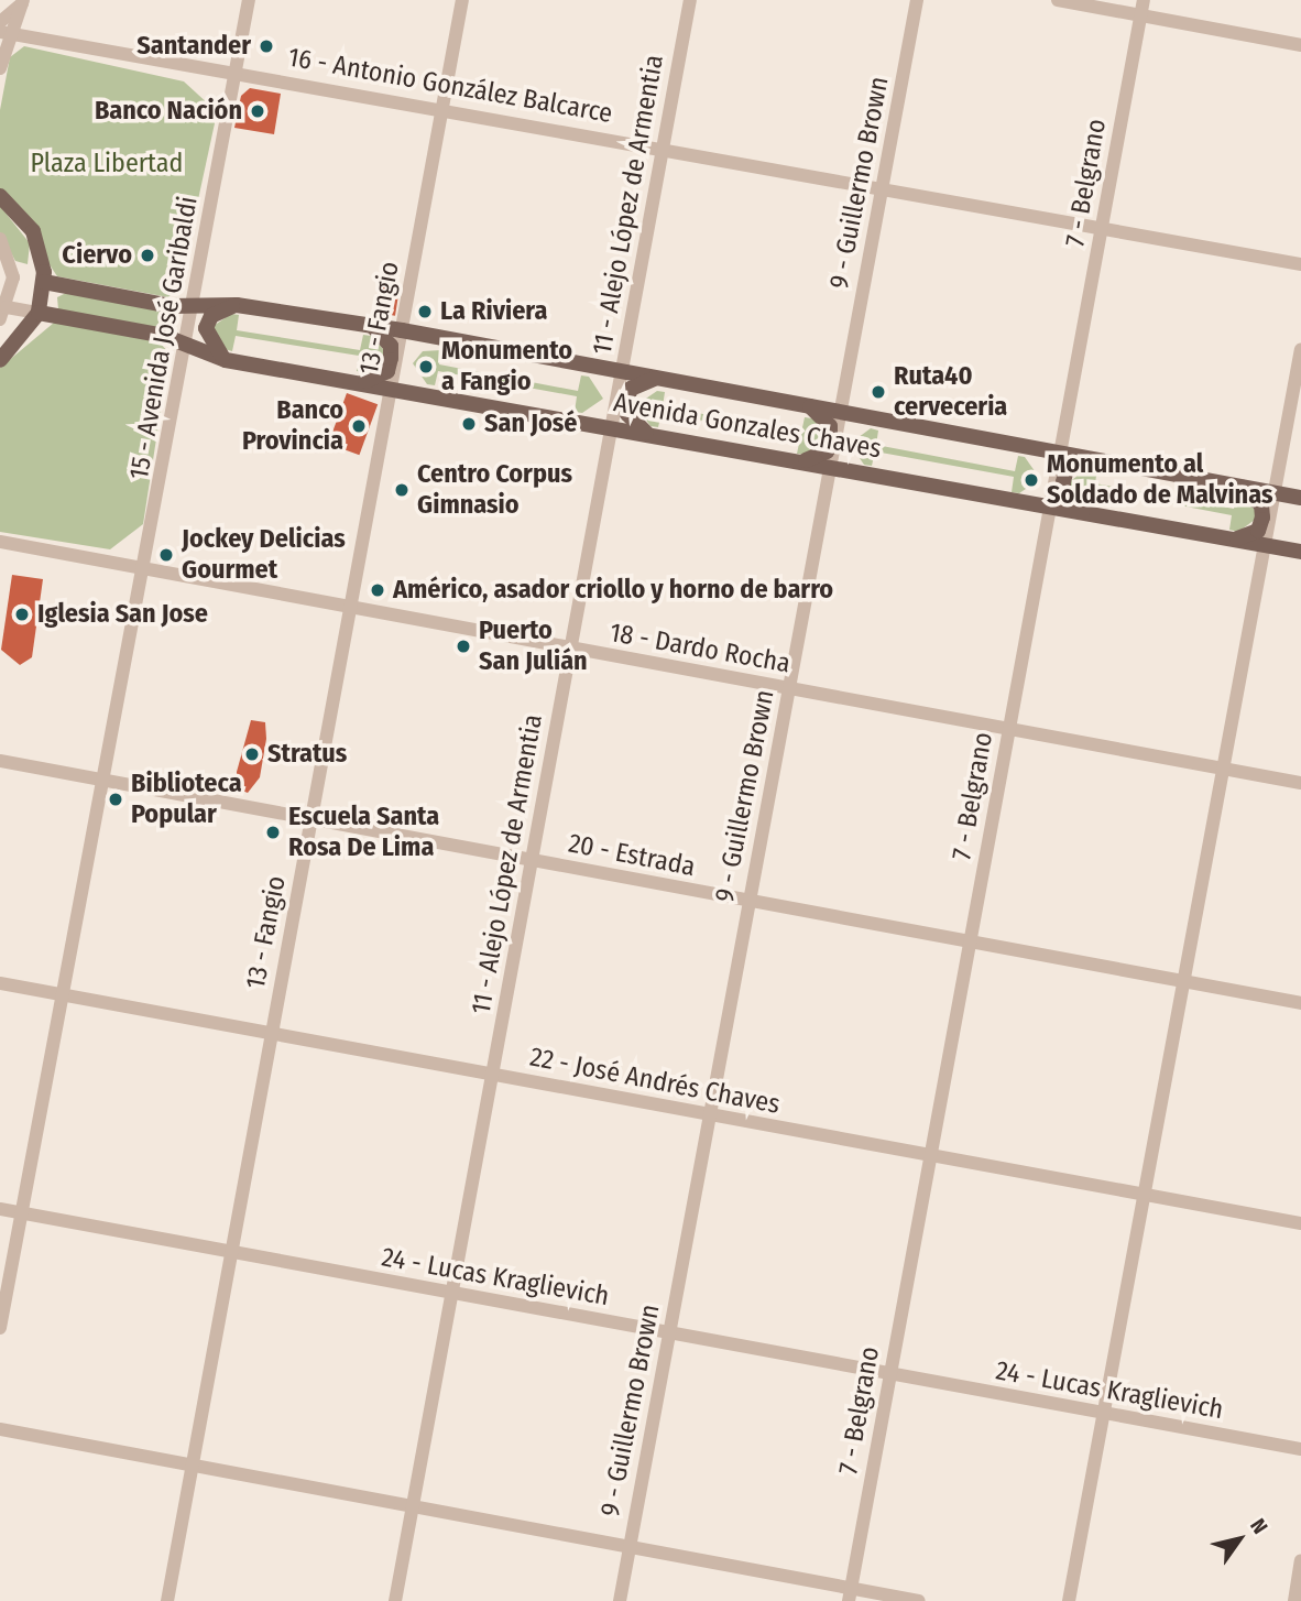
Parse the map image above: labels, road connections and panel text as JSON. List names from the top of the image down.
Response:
{
  "streets": {
    "main road": ["Avenida Gonzales Chaves"],
    "street": [
      "16 - Antonio González Balcarce",
      "9 - Guillermo Brown",
      "7 - Belgrano",
      "11 - Alejo López de Armentia",
      "13 - Fangio",
      "15 - Avenida José Garibaldi",
      "18 - Dardo Rocha",
      "20 - Estrada",
      "22 - José Andrés Chaves",
      "24 - Lucas Kraglievich"
    ]
  },
  "crossings": [
    ["16 - Antonio González Balcarce", "9 - Guillermo Brown"],
    ["16 - Antonio González Balcarce", "7 - Belgrano"],
    ["16 - Antonio González Balcarce", "11 - Alejo López de Armentia"],
    ["16 - Antonio González Balcarce", "13 - Fangio"],
    ["16 - Antonio González Balcarce", "15 - Avenida José Garibaldi"],
    ["9 - Guillermo Brown", "Avenida Gonzales Chaves"],
    ["9 - Guillermo Brown", "18 - Dardo Rocha"],
    ["9 - Guillermo Brown", "20 - Estrada"],
    ["9 - Guillermo Brown", "22 - José Andrés Chaves"],
    ["9 - Guillermo Brown", "24 - Lucas Kraglievich"],
    ["7 - Belgrano", "Avenida Gonzales Chaves"],
    ["7 - Belgrano", "18 - Dardo Rocha"],
    ["7 - Belgrano", "20 - Estrada"],
    ["7 - Belgrano", "22 - José Andrés Chaves"],
    ["7 - Belgrano", "24 - Lucas Kraglievich"],
    ["11 - Alejo López de Armentia", "Avenida Gonzales Chaves"],
    ["11 - Alejo López de Armentia", "18 - Dardo Rocha"],
    ["11 - Alejo López de Armentia", "20 - Estrada"],
    ["11 - Alejo López de Armentia", "22 - José Andrés Chaves"],
    ["11 - Alejo López de Armentia", "24 - Lucas Kraglievich"],
    ["13 - Fangio", "Avenida Gonzales Chaves"],
    ["13 - Fangio", "18 - Dardo Rocha"],
    ["13 - Fangio", "20 - Estrada"],
    ["13 - Fangio", "22 - José Andrés Chaves"],
    ["13 - Fangio", "24 - Lucas Kraglievich"],
    ["15 - Avenida José Garibaldi", "Avenida Gonzales Chaves"],
    ["15 - Avenida José Garibaldi", "18 - Dardo Rocha"],
    ["15 - Avenida José Garibaldi", "20 - Estrada"],
    ["15 - Avenida José Garibaldi", "22 - José Andrés Chaves"],
    ["15 - Avenida José Garibaldi", "24 - Lucas Kraglievich"]
  ],
  "parks": ["Plaza Libertad"],
  "places": [
    "Santander",
    "Banco Nación",
    "Ciervo",
    "La Riviera",
    "Monumento a Fangio",
    "Ruta40 cerveceria",
    "San José",
    "Banco Provincia",
    "Monumento al Soldado de Malvinas",
    "Centro Corpus Gimnasio",
    "Jockey Delicias Gourmet",
    "Américo, asador criollo y horno de barro",
    "Iglesia San Jose",
    "Puerto San Julián",
    "Stratus",
    "Biblioteca Popular",
    "Escuela Santa Rosa De Lima"
  ],
  "north": "top right"
}
